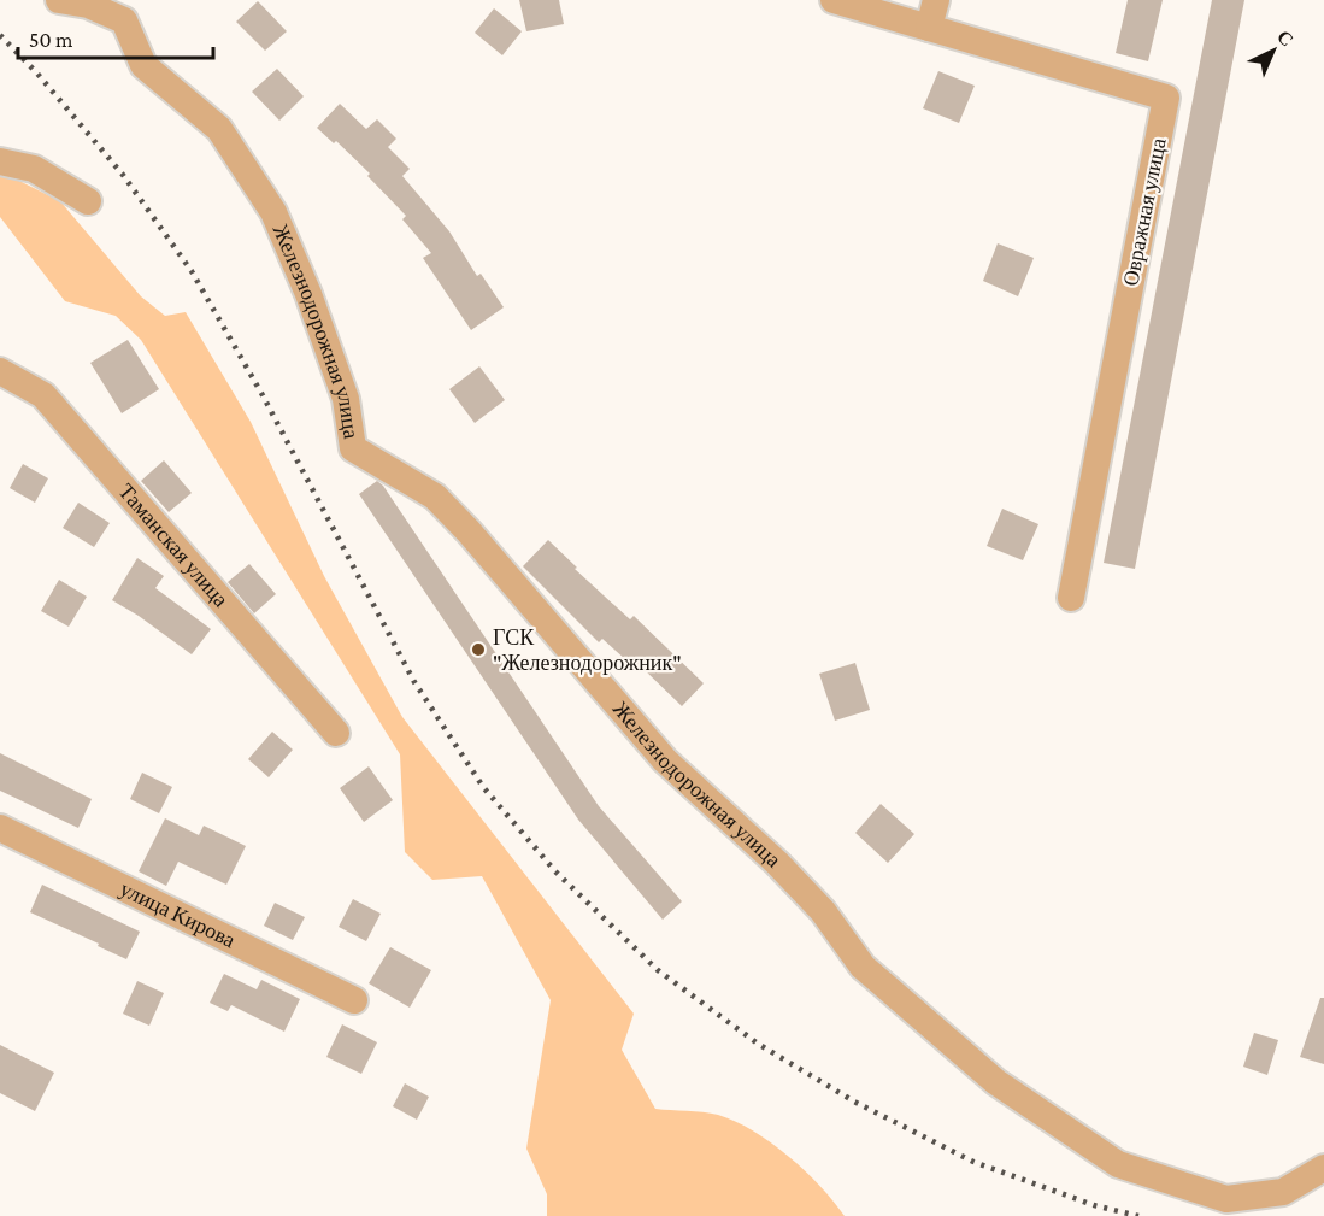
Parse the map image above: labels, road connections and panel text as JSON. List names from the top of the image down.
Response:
{
  "streets": {
    "street": [
      "Овражная улица",
      "Железнодорожная улица",
      "Таманская улица",
      "улица Кирова"
    ]
  },
  "places": ["ГСК \"Железнодорожник\""],
  "scale_bar": "50 m",
  "north": "top right"
}
